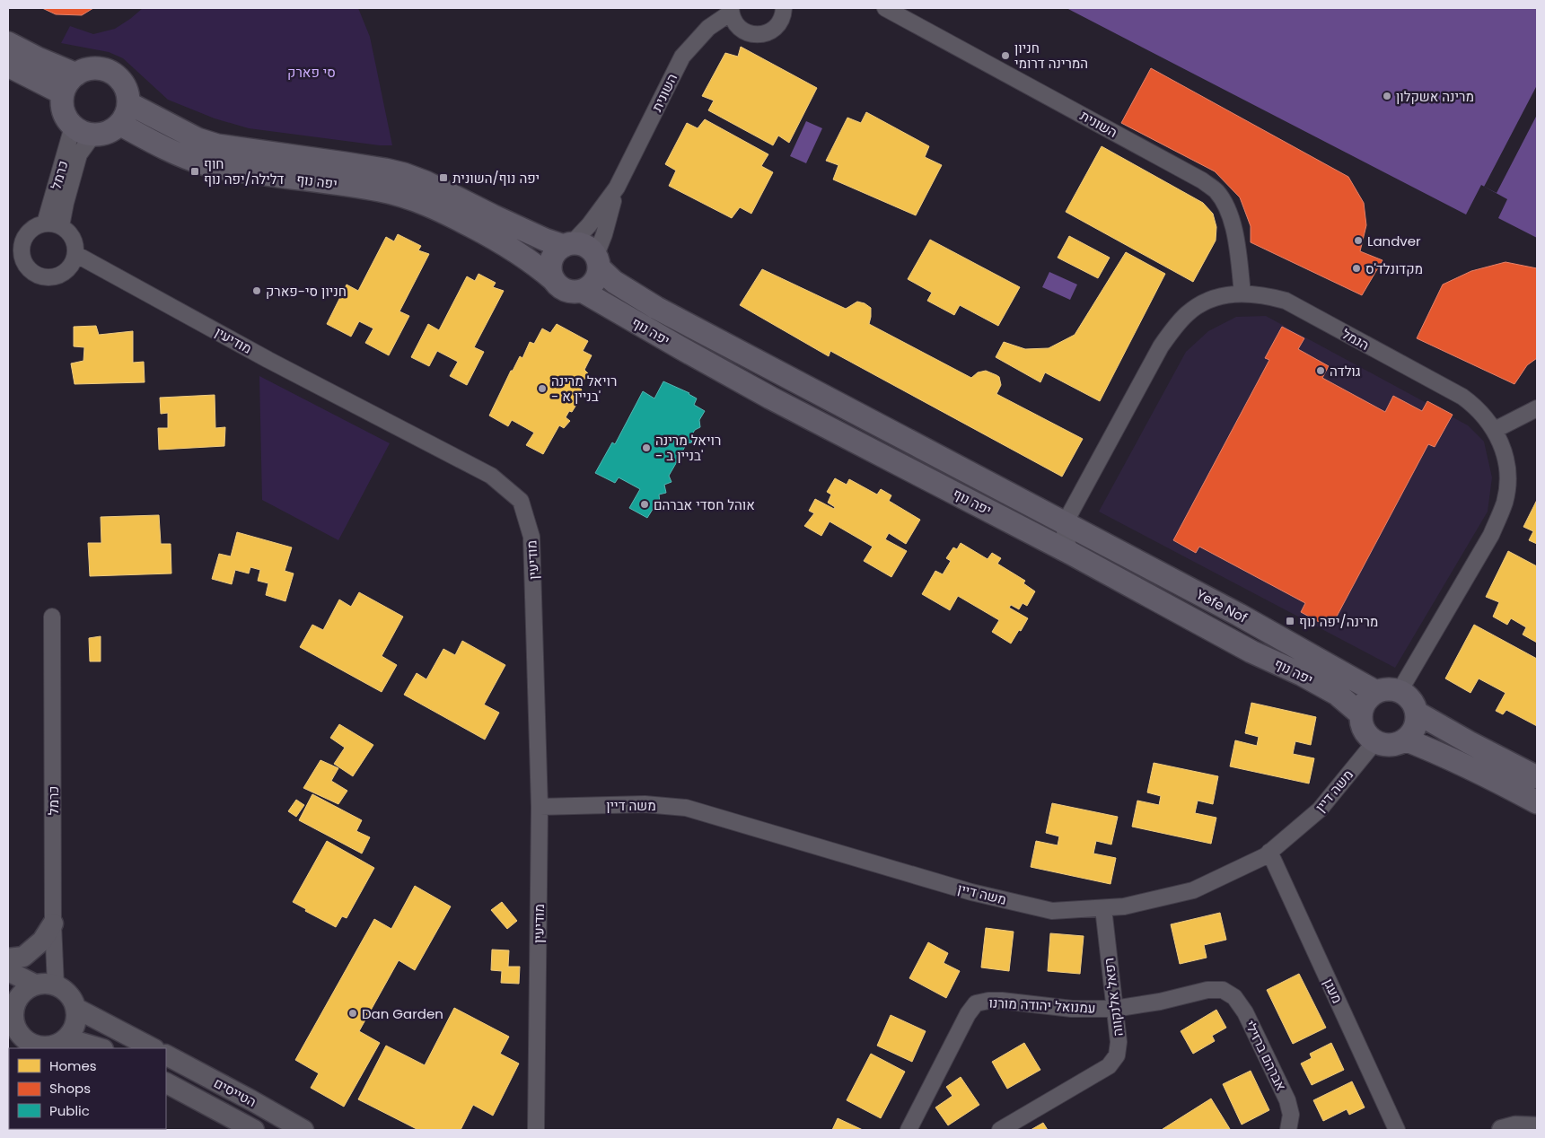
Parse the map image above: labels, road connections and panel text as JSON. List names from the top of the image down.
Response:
{
  "streets": {
    "main road": ["יפה נוף", "Yefe Nof"],
    "street": [
      "השונית",
      "כרמל",
      "הנמל",
      "מודיעין",
      "משה דיין",
      "מעגן",
      "רפאל אלנקווה",
      "עמנואל יהודה מורנו",
      "אברהם ברזילי",
      "הטייסים"
    ]
  },
  "crossings": [
    ["השונית", "יפה נוף"],
    ["השונית", "הנמל"],
    ["כרמל", "יפה נוף"],
    ["כרמל", "מודיעין"],
    ["יפה נוף", "הנמל"],
    ["יפה נוף", "Yefe Nof"],
    ["יפה נוף", "משה דיין"],
    ["הנמל", "Yefe Nof"],
    ["הנמל", "משה דיין"],
    ["מודיעין", "משה דיין"],
    ["Yefe Nof", "משה דיין"],
    ["משה דיין", "מעגן"],
    ["משה דיין", "רפאל אלנקווה"],
    ["רפאל אלנקווה", "עמנואל יהודה מורנו"],
    ["עמנואל יהודה מורנו", "אברהם ברזילי"]
  ],
  "parks": ["סי פארק"],
  "places": {
    "other": [
      "חניון המרינה דרומי",
      "מרינה אשקלון",
      "Landver",
      "מקדונלד'ס",
      "חניון סי-פארק",
      "גולדה",
      "רויאל מרינה - בניין א'",
      "רויאל מרינה - בניין ב'",
      "אוהל חסדי אברהם",
      "Dan Garden"
    ],
    "transit": ["חוף דלילה/יפה נוף", "יפה נוף/השונית", "מרינה/יפה נוף"]
  },
  "legend": ["Homes", "Shops", "Public"]
}
